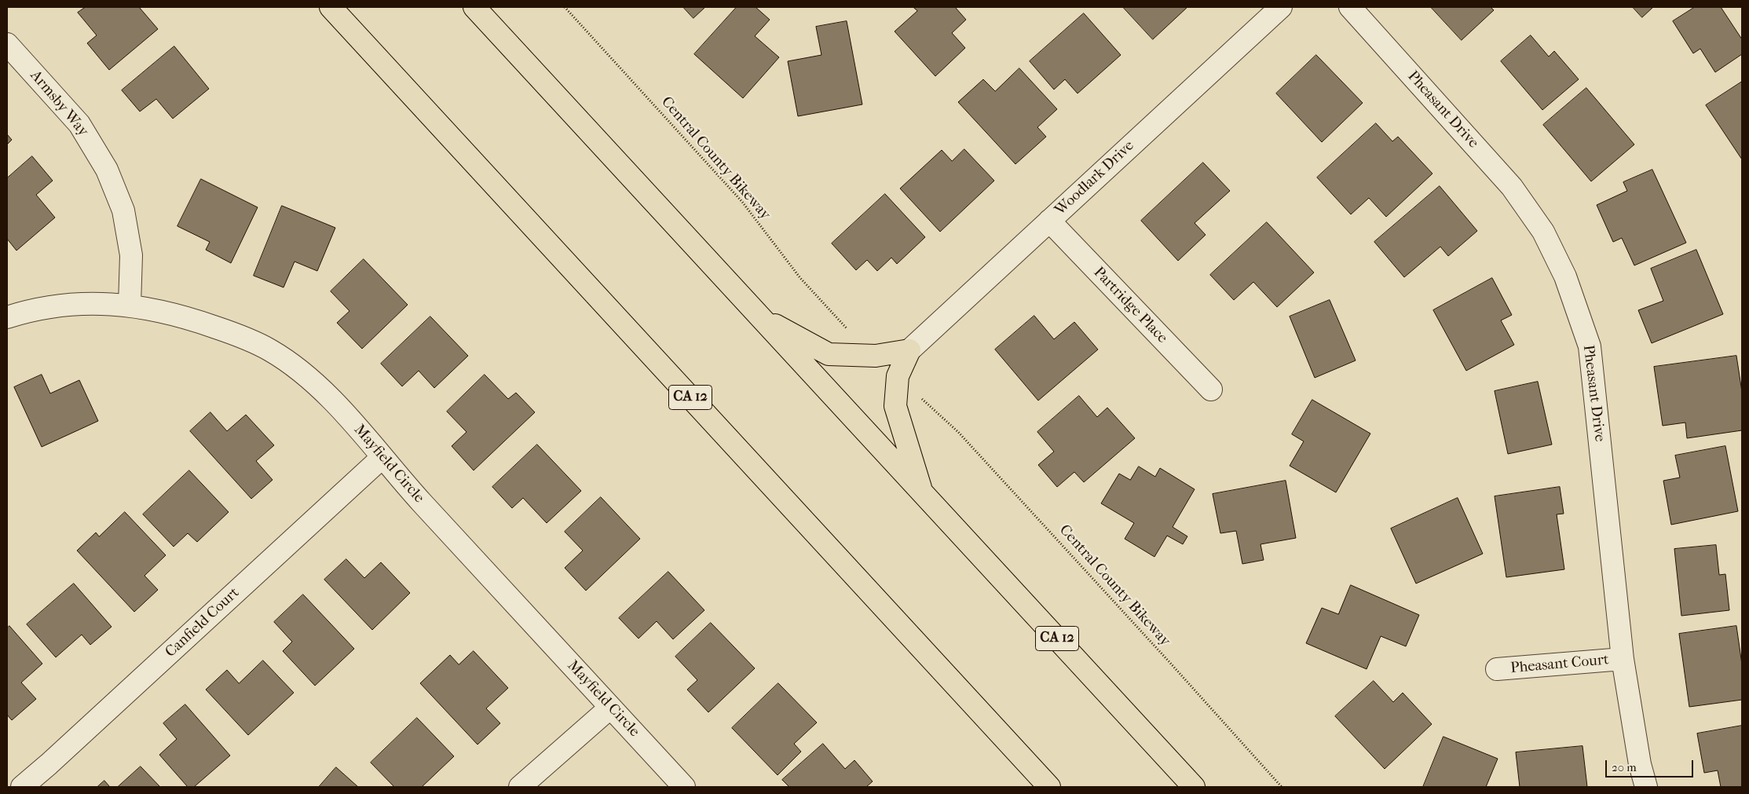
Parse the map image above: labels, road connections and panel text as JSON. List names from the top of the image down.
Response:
{
  "streets": {
    "highway": ["CA 12"],
    "street": [
      "Armsby Way",
      "Pheasant Drive",
      "Woodlark Drive",
      "Partridge Place",
      "Mayfield Circle",
      "Canfield Court",
      "Pheasant Court"
    ],
    "path": ["Central County Bikeway"]
  },
  "crossings": [
    ["Armsby Way", "Mayfield Circle"],
    ["Pheasant Drive", "Pheasant Court"],
    ["Woodlark Drive", "Partridge Place"],
    ["Mayfield Circle", "Canfield Court"]
  ],
  "scale_bar": "20 m"
}
